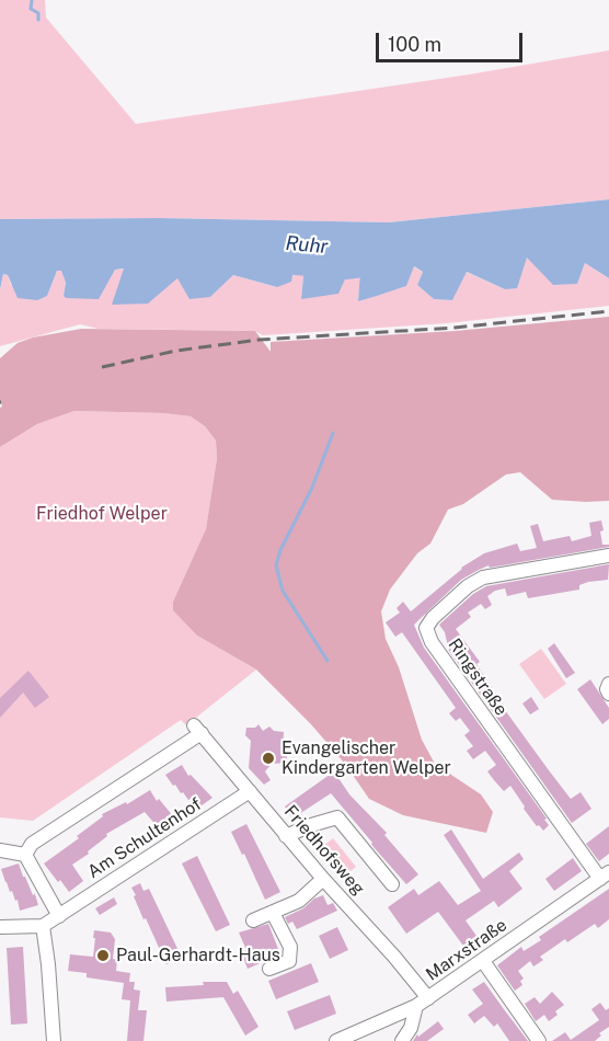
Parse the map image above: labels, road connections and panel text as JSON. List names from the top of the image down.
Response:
{
  "streets": {
    "street": [
      "Ringstraße",
      "Am Schultenhof",
      "Friedhofsweg",
      "Marxstraße"
    ]
  },
  "crossings": [
    ["Ringstraße", "Marxstraße"],
    ["Am Schultenhof", "Friedhofsweg"],
    ["Friedhofsweg", "Marxstraße"]
  ],
  "water": ["Ruhr"],
  "parks": ["Friedhof Welper"],
  "places": ["Evangelischer Kindergarten Welper", "Paul-Gerhardt-Haus"],
  "scale_bar": "100 m"
}
